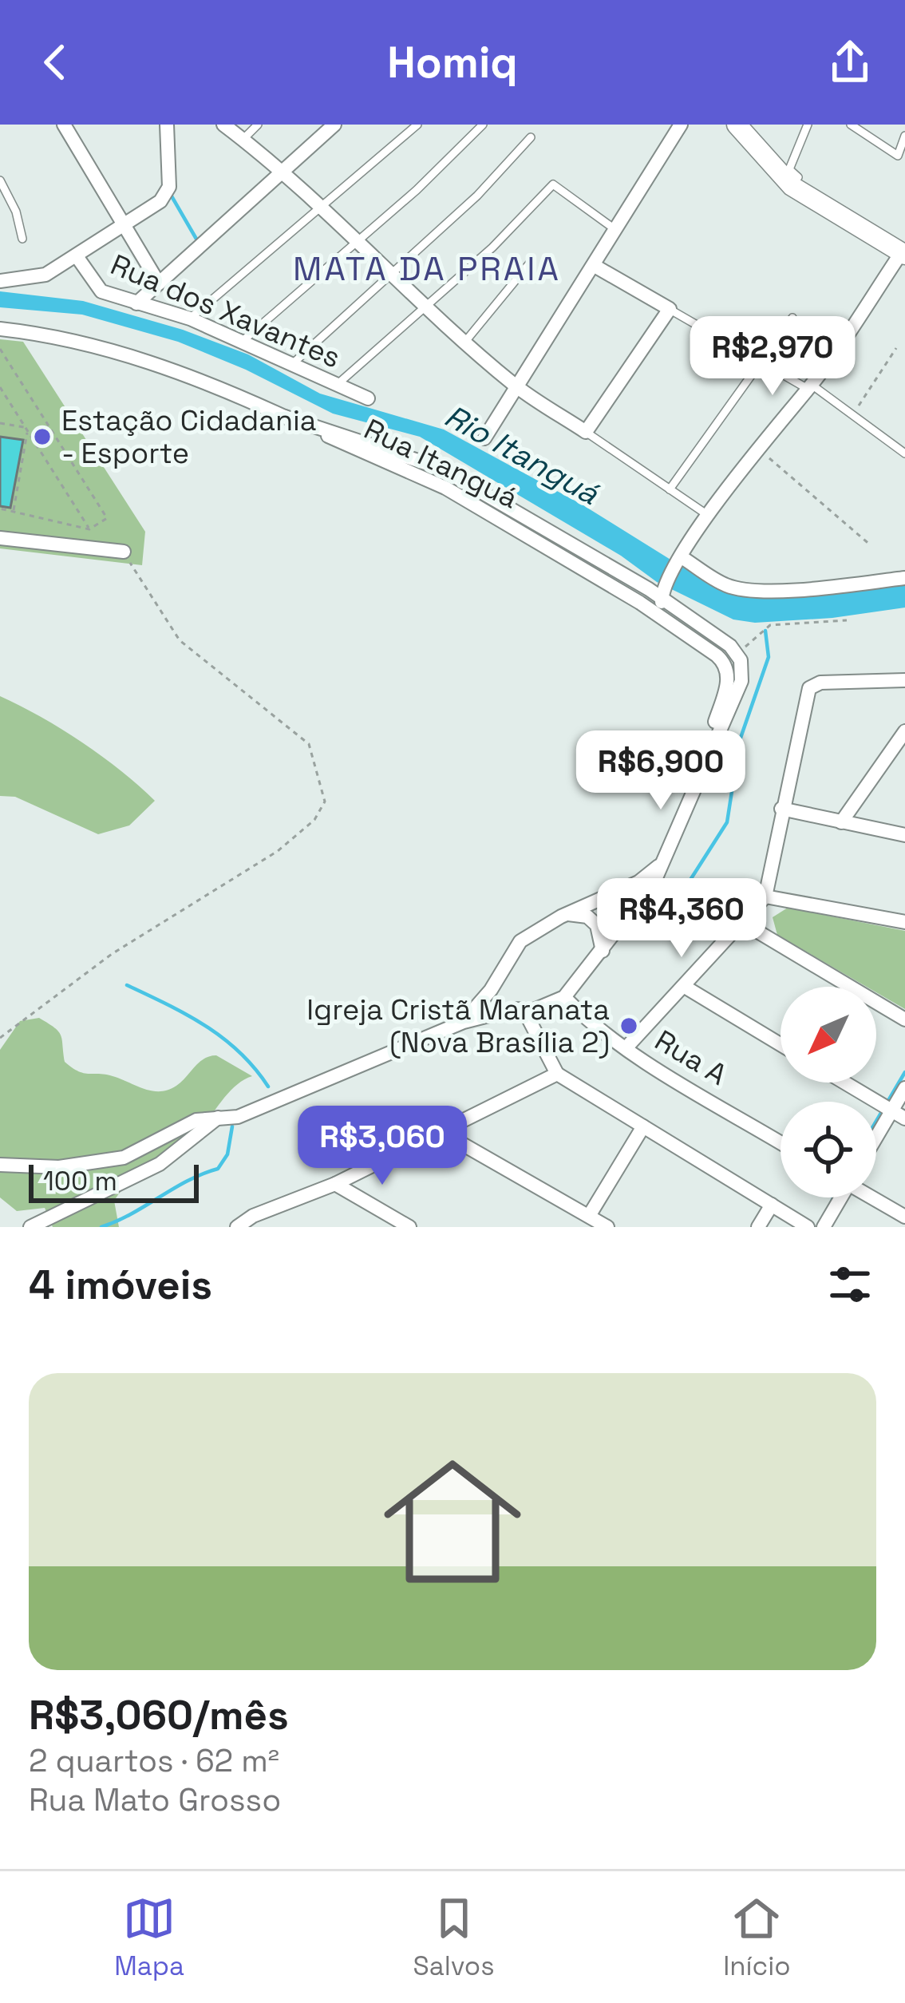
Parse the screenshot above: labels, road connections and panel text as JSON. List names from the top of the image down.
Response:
{
  "streets": {
    "street": ["Rua dos Xavantes", "Rua Itanguá", "Rua A"]
  },
  "crossings": [
    ["Rua Itanguá", "Rua A"]
  ],
  "districts": ["MATA DA PRAIA"],
  "water": ["Rio Itanguá"],
  "places": ["Estação Cidadania - Esporte", "Igreja Cristã Maranata (Nova Brasília 2)"],
  "scale_bar": "100 m",
  "north": "bottom left",
  "page": {
    "header": "Homiq",
    "price": [
      "R$2,970",
      "R$6,900",
      "R$4,360",
      "R$3,060"
    ],
    "scale": "100 m",
    "heading": "4 imóveis",
    "list": [
      {
        "name": "R$3,060/mês",
        "note": "2 quartos · 62 m² · Rua Mato Grosso"
      }
    ],
    "tabs": ["Mapa", "Salvos", "Início"]
  }
}
